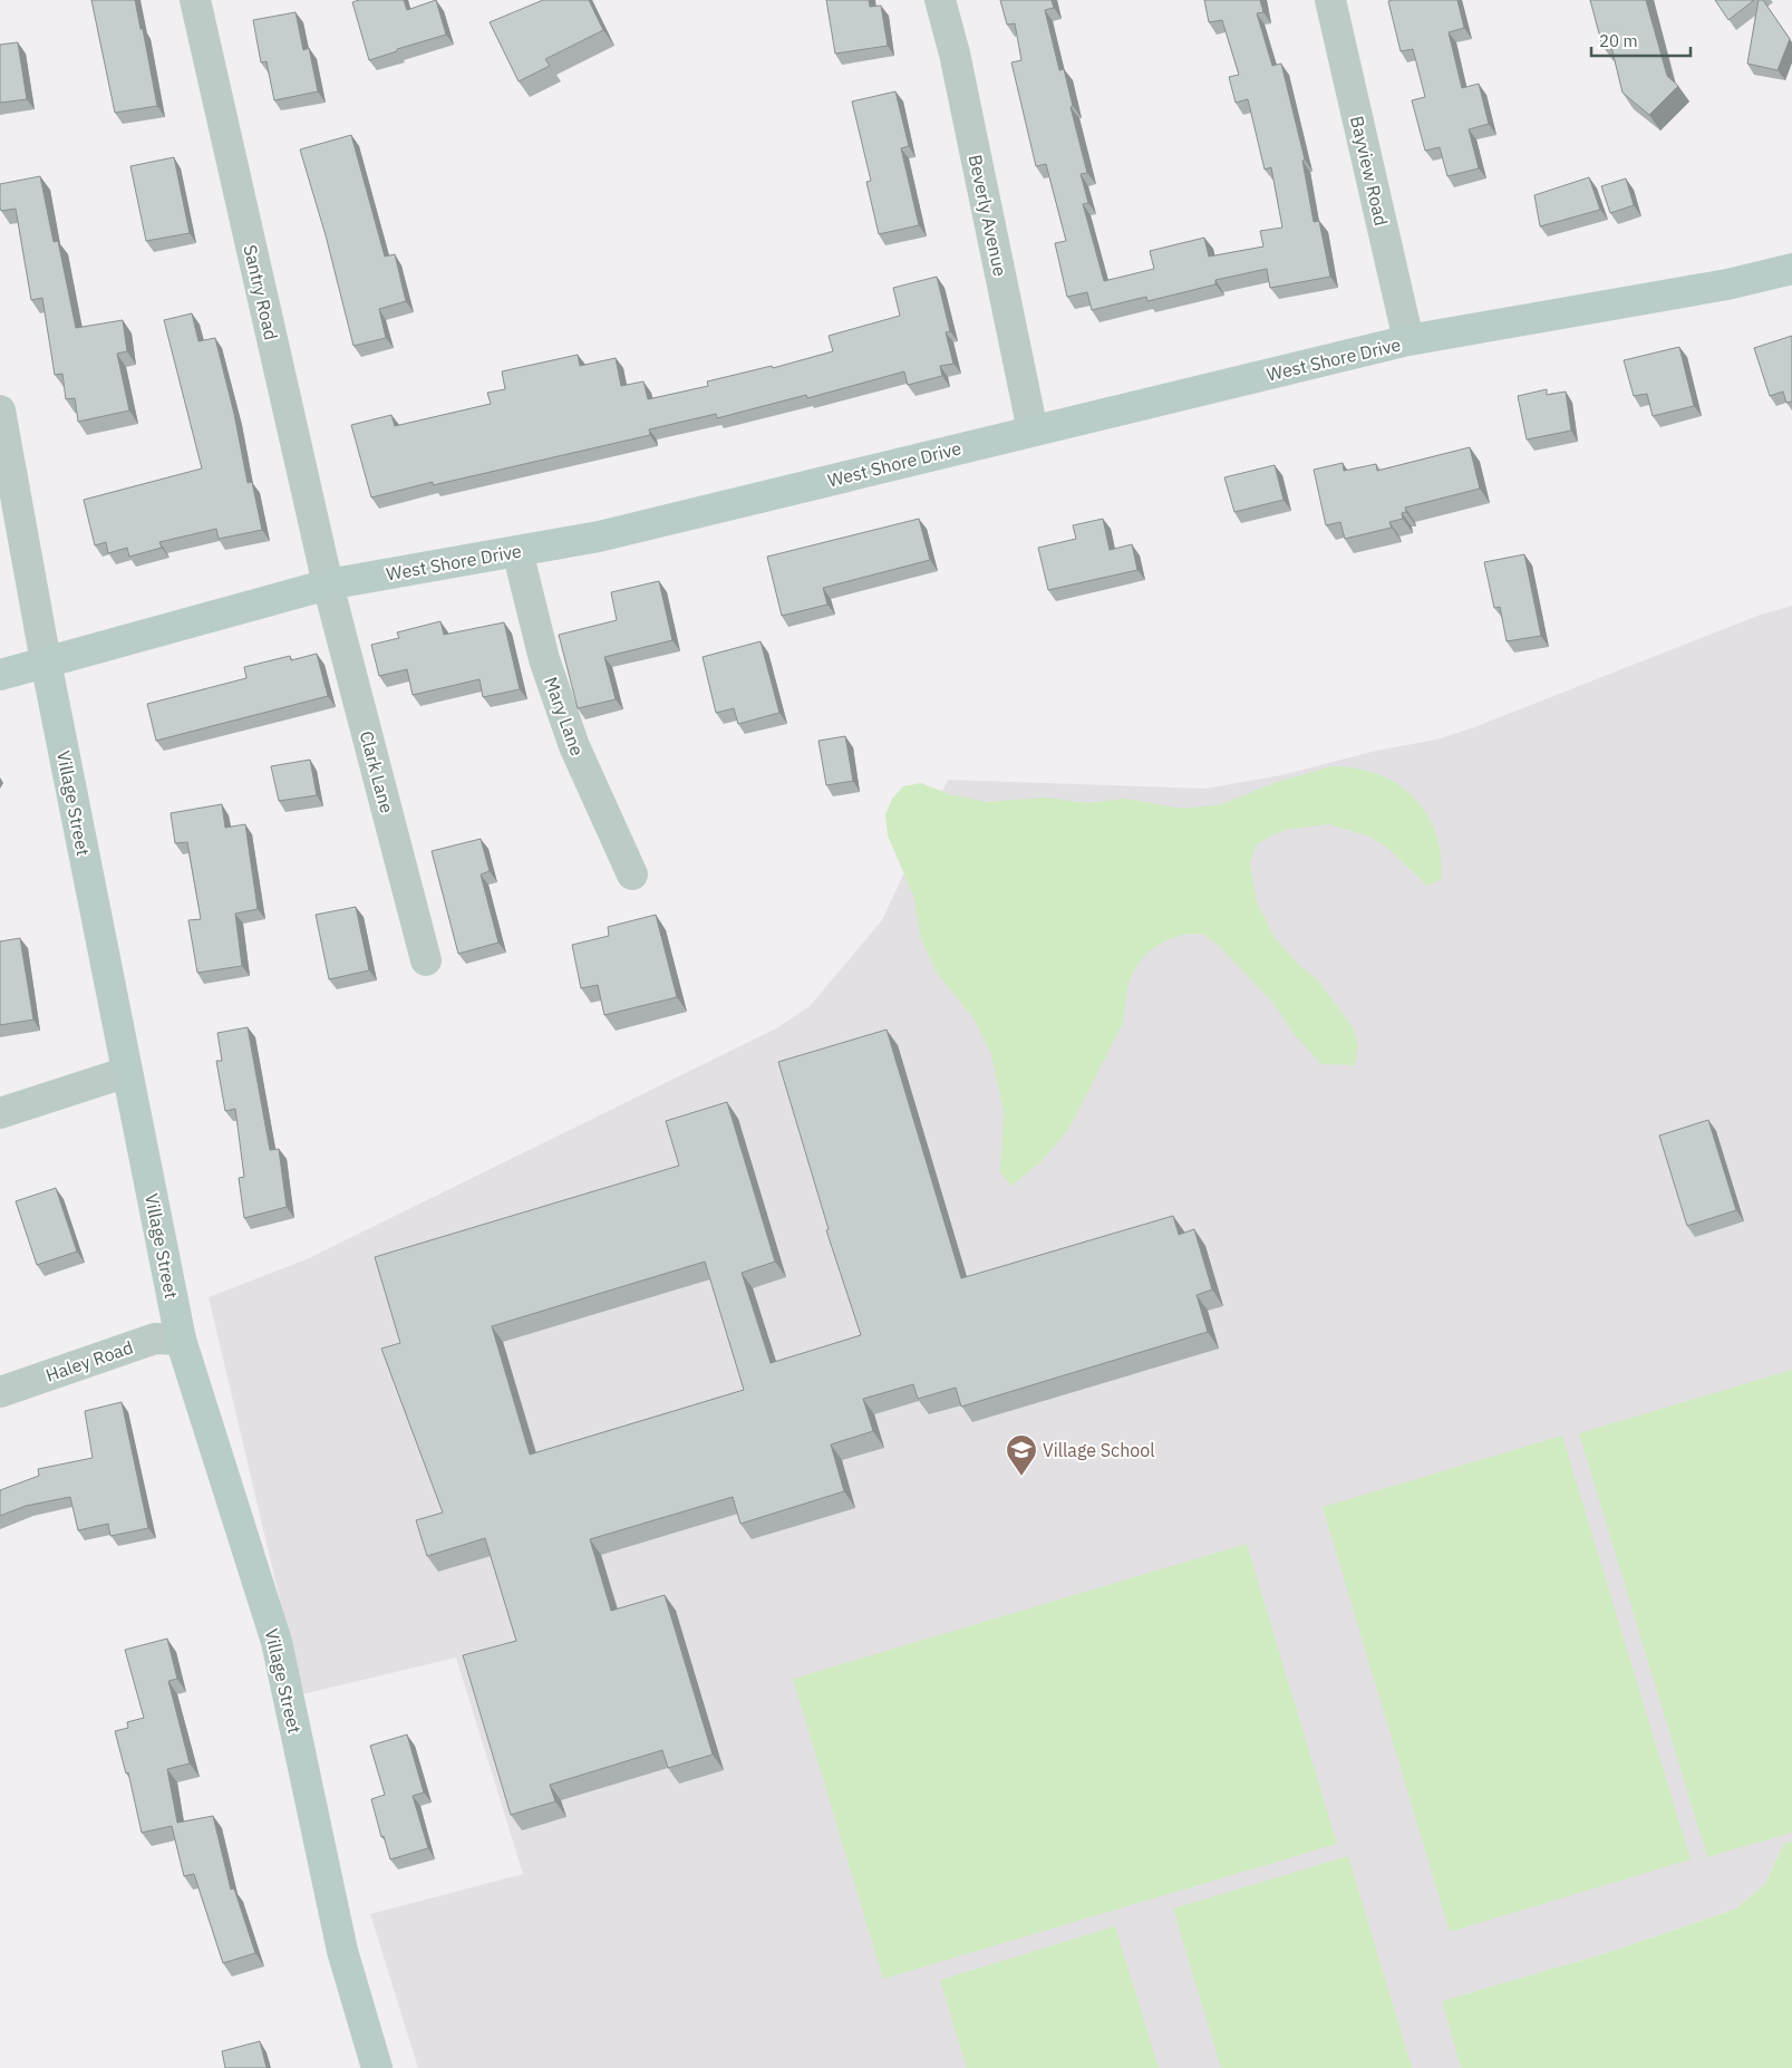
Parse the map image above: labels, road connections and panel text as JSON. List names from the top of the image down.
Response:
{
  "streets": {
    "main road": ["West Shore Drive", "Village Street"],
    "street": [
      "Bayview Road",
      "Beverly Avenue",
      "Santry Road",
      "Mary Lane",
      "Clark Lane",
      "Haley Road"
    ]
  },
  "crossings": [
    ["Bayview Road", "West Shore Drive"],
    ["Beverly Avenue", "West Shore Drive"],
    ["Santry Road", "West Shore Drive"],
    ["Santry Road", "Clark Lane"],
    ["West Shore Drive", "Mary Lane"],
    ["West Shore Drive", "Clark Lane"],
    ["West Shore Drive", "Village Street"],
    ["Village Street", "Haley Road"]
  ],
  "places": {
    "school or university": ["Village School"]
  },
  "scale_bar": "20 m"
}
